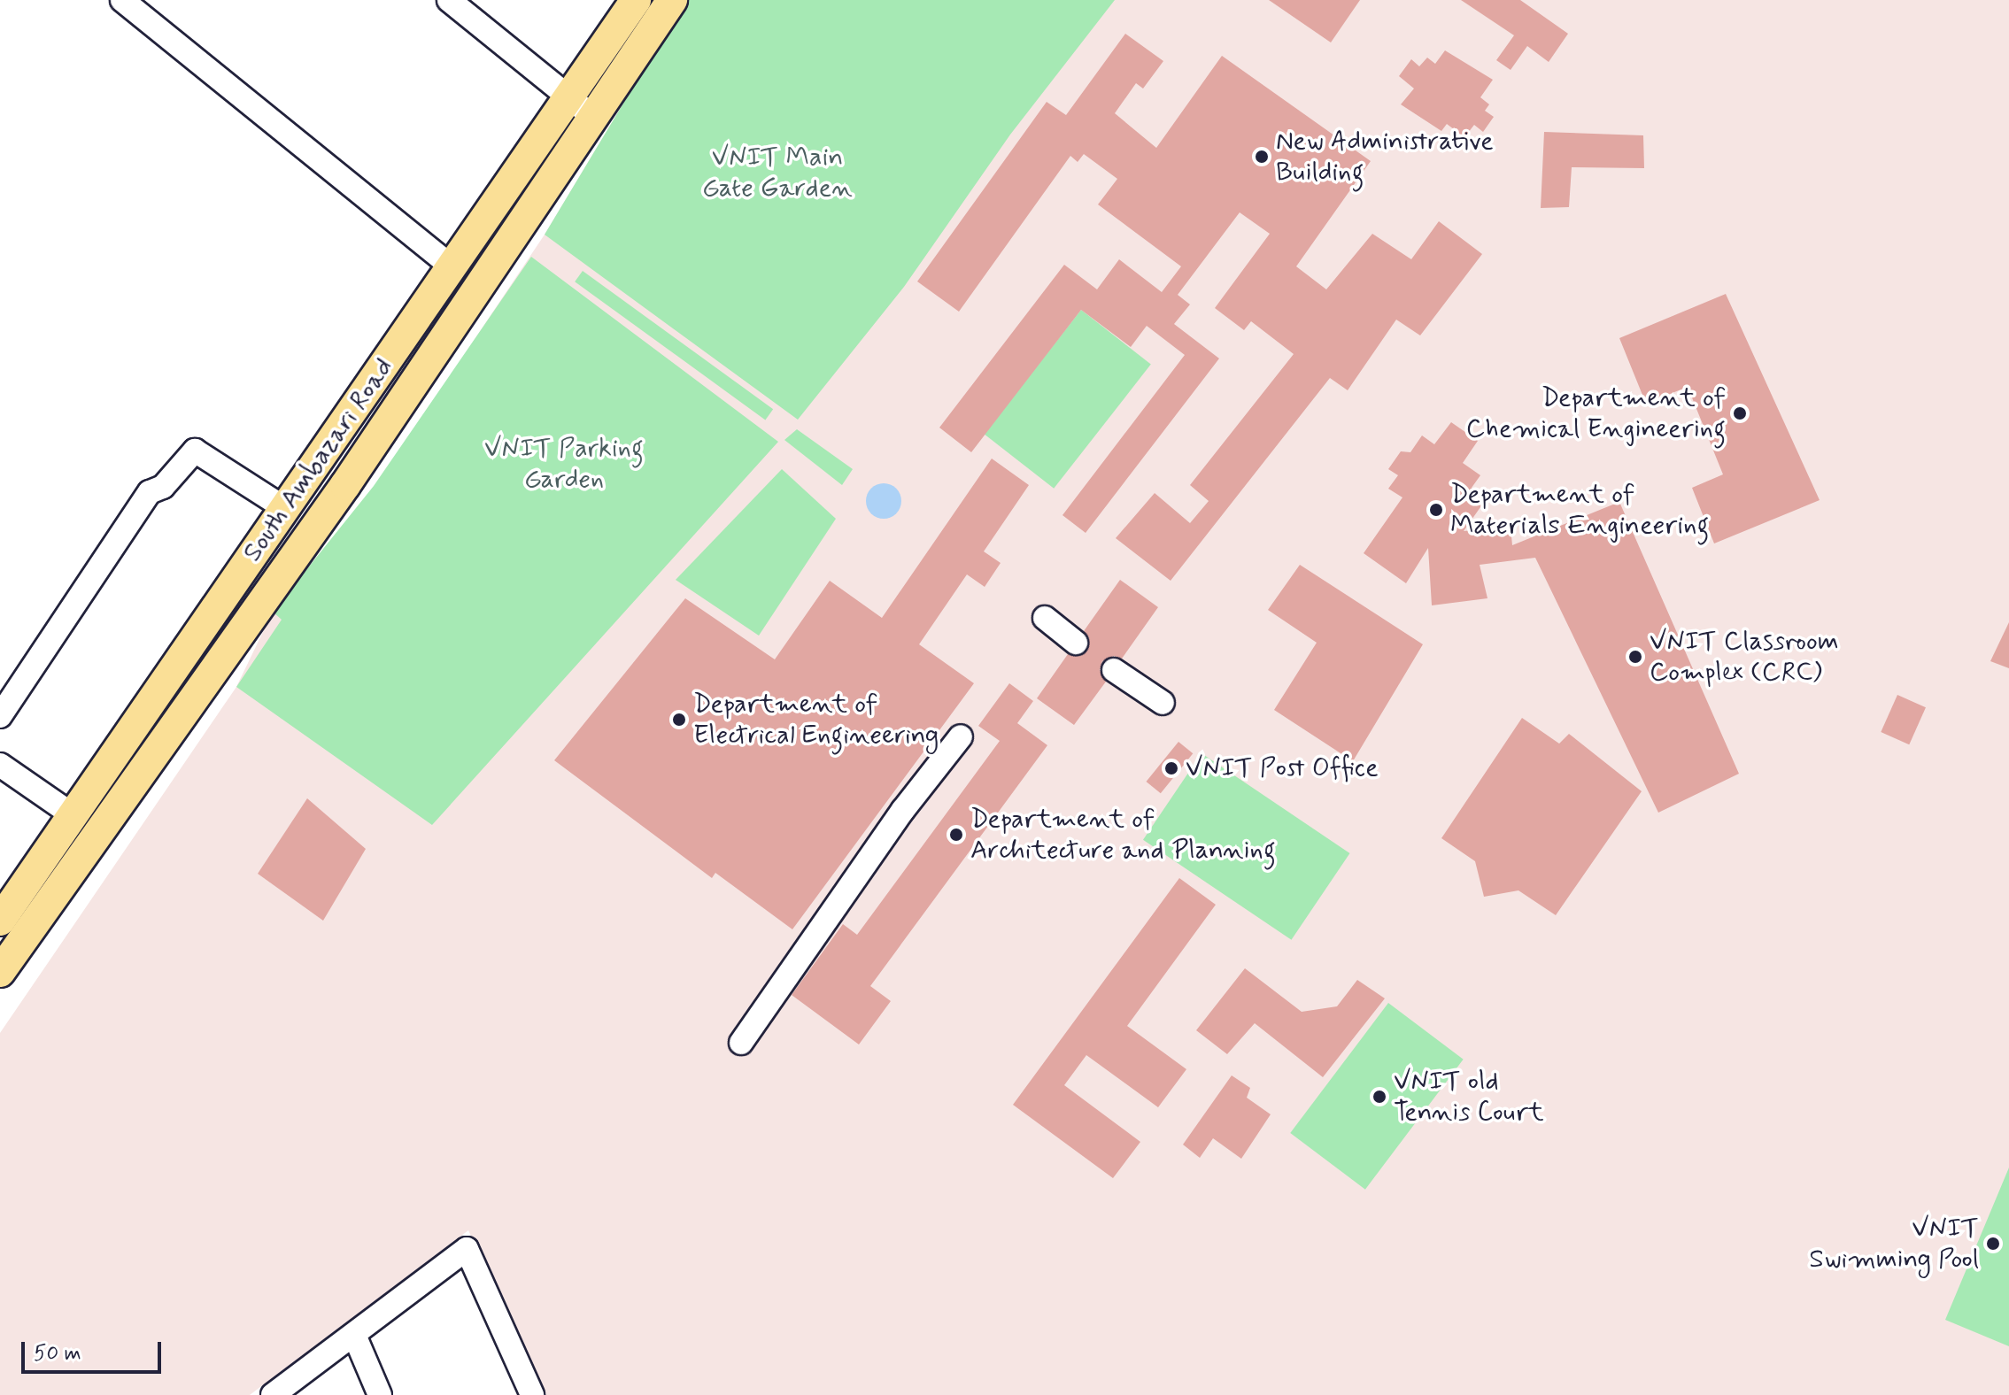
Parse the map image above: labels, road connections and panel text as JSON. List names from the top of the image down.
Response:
{
  "streets": {
    "main road": ["South Ambazari Road"]
  },
  "parks": ["VNIT Main Gate Garden", "VNIT Parking Garden"],
  "places": [
    "New Administrative Building",
    "Department of Chemical Engineering",
    "Department of Materials Engineering",
    "VNIT Classroom Complex (CRC)",
    "Department of Electrical Engineering",
    "VNIT Post Office",
    "Department of Architecture and Planning",
    "VNIT old Tennis Court",
    "VNIT Swimming Pool"
  ],
  "scale_bar": "50 m"
}
